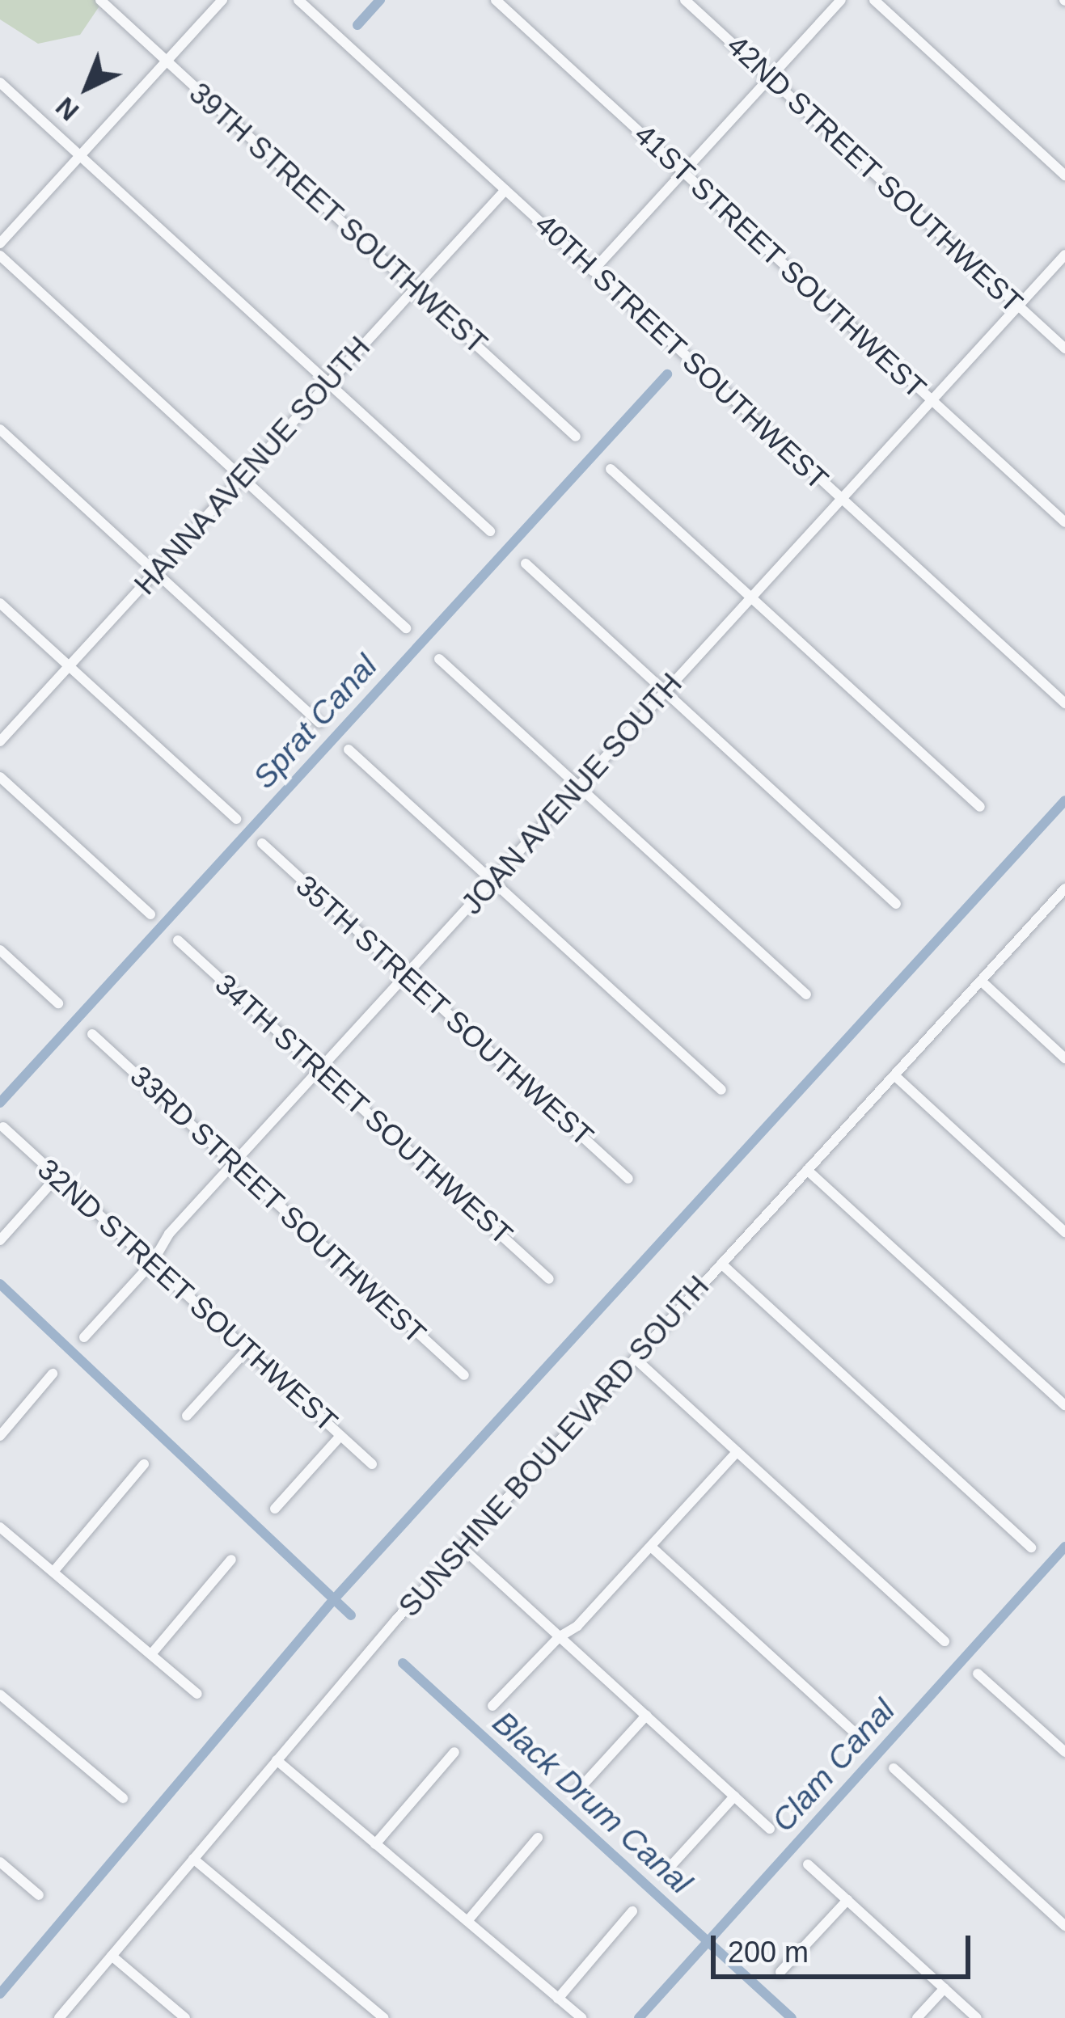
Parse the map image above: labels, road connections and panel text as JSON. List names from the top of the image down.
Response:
{
  "streets": {
    "street": [
      "42ND STREET SOUTHWEST",
      "39TH STREET SOUTHWEST",
      "41ST STREET SOUTHWEST",
      "40TH STREET SOUTHWEST",
      "HANNA AVENUE SOUTH",
      "JOAN AVENUE SOUTH",
      "35TH STREET SOUTHWEST",
      "34TH STREET SOUTHWEST",
      "33RD STREET SOUTHWEST",
      "32ND STREET SOUTHWEST",
      "SUNSHINE BOULEVARD SOUTH"
    ]
  },
  "crossings": [
    ["42ND STREET SOUTHWEST", "JOAN AVENUE SOUTH"],
    ["39TH STREET SOUTHWEST", "HANNA AVENUE SOUTH"],
    ["41ST STREET SOUTHWEST", "JOAN AVENUE SOUTH"],
    ["40TH STREET SOUTHWEST", "HANNA AVENUE SOUTH"],
    ["40TH STREET SOUTHWEST", "JOAN AVENUE SOUTH"],
    ["JOAN AVENUE SOUTH", "35TH STREET SOUTHWEST"],
    ["JOAN AVENUE SOUTH", "34TH STREET SOUTHWEST"],
    ["JOAN AVENUE SOUTH", "33RD STREET SOUTHWEST"],
    ["JOAN AVENUE SOUTH", "32ND STREET SOUTHWEST"]
  ],
  "water": ["Sprat Canal", "Clam Canal", "Black Drum Canal"],
  "scale_bar": "200 m",
  "north": "bottom left"
}
